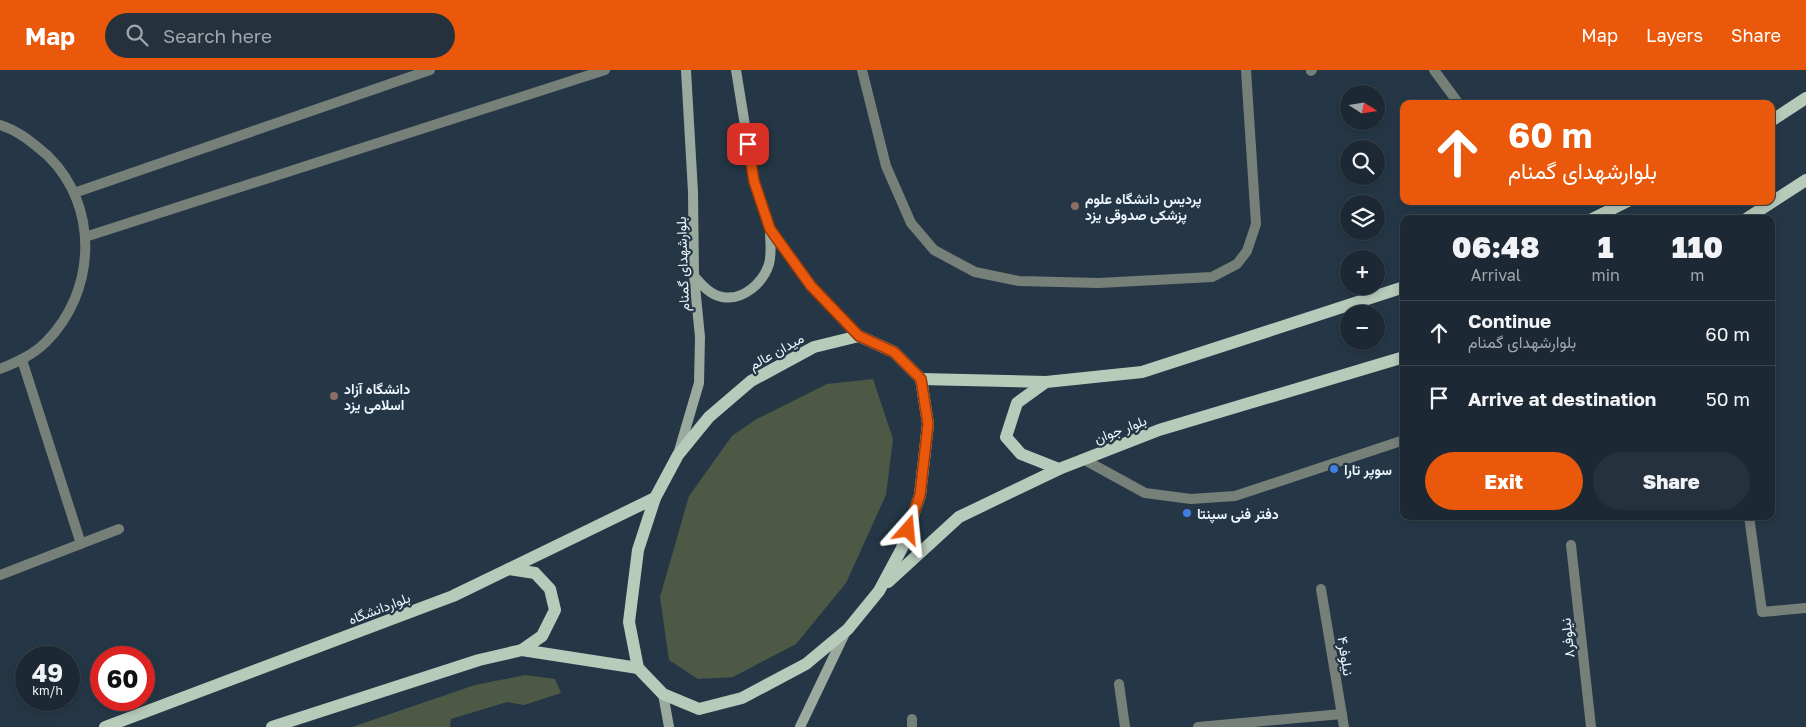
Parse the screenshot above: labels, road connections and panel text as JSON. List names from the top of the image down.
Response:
{
  "streets": {
    "main road": [
      "بلوارشهدای گمنام",
      "میدان عالم",
      "بلوار جوان",
      "بلواردانشگاه"
    ],
    "street": ["نیلوفر۸", "نیلوفر۴"]
  },
  "crossings": [
    ["بلوارشهدای گمنام", "میدان عالم"],
    ["میدان عالم", "بلواردانشگاه"]
  ],
  "places": [
    "پردیس دانشگاه علوم پزشکی صدوقی یزد",
    "دانشگاه آزاد اسلامی یزد",
    "سوپر تارا",
    "دفتر فنی سپنتا"
  ],
  "north": "right",
  "page": {
    "header": "Map",
    "search": "Search here",
    "nav": ["Map", "Layers", "Share"],
    "map_buttons": ["+", "−"],
    "turn": ["60 m", "بلوارشهدای گمنام"],
    "eta": [
      "06:48",
      "Arrival",
      "1",
      "min",
      "110",
      "m"
    ],
    "list": [
      {
        "name": "Continue",
        "note": "بلوارشهدای گمنام",
        "value": "60 m"
      },
      {
        "name": "Arrive at destination",
        "value": "50 m"
      }
    ],
    "buttons": ["Exit", "Share"],
    "speed": "49 km/h",
    "limit": "60"
  }
}
